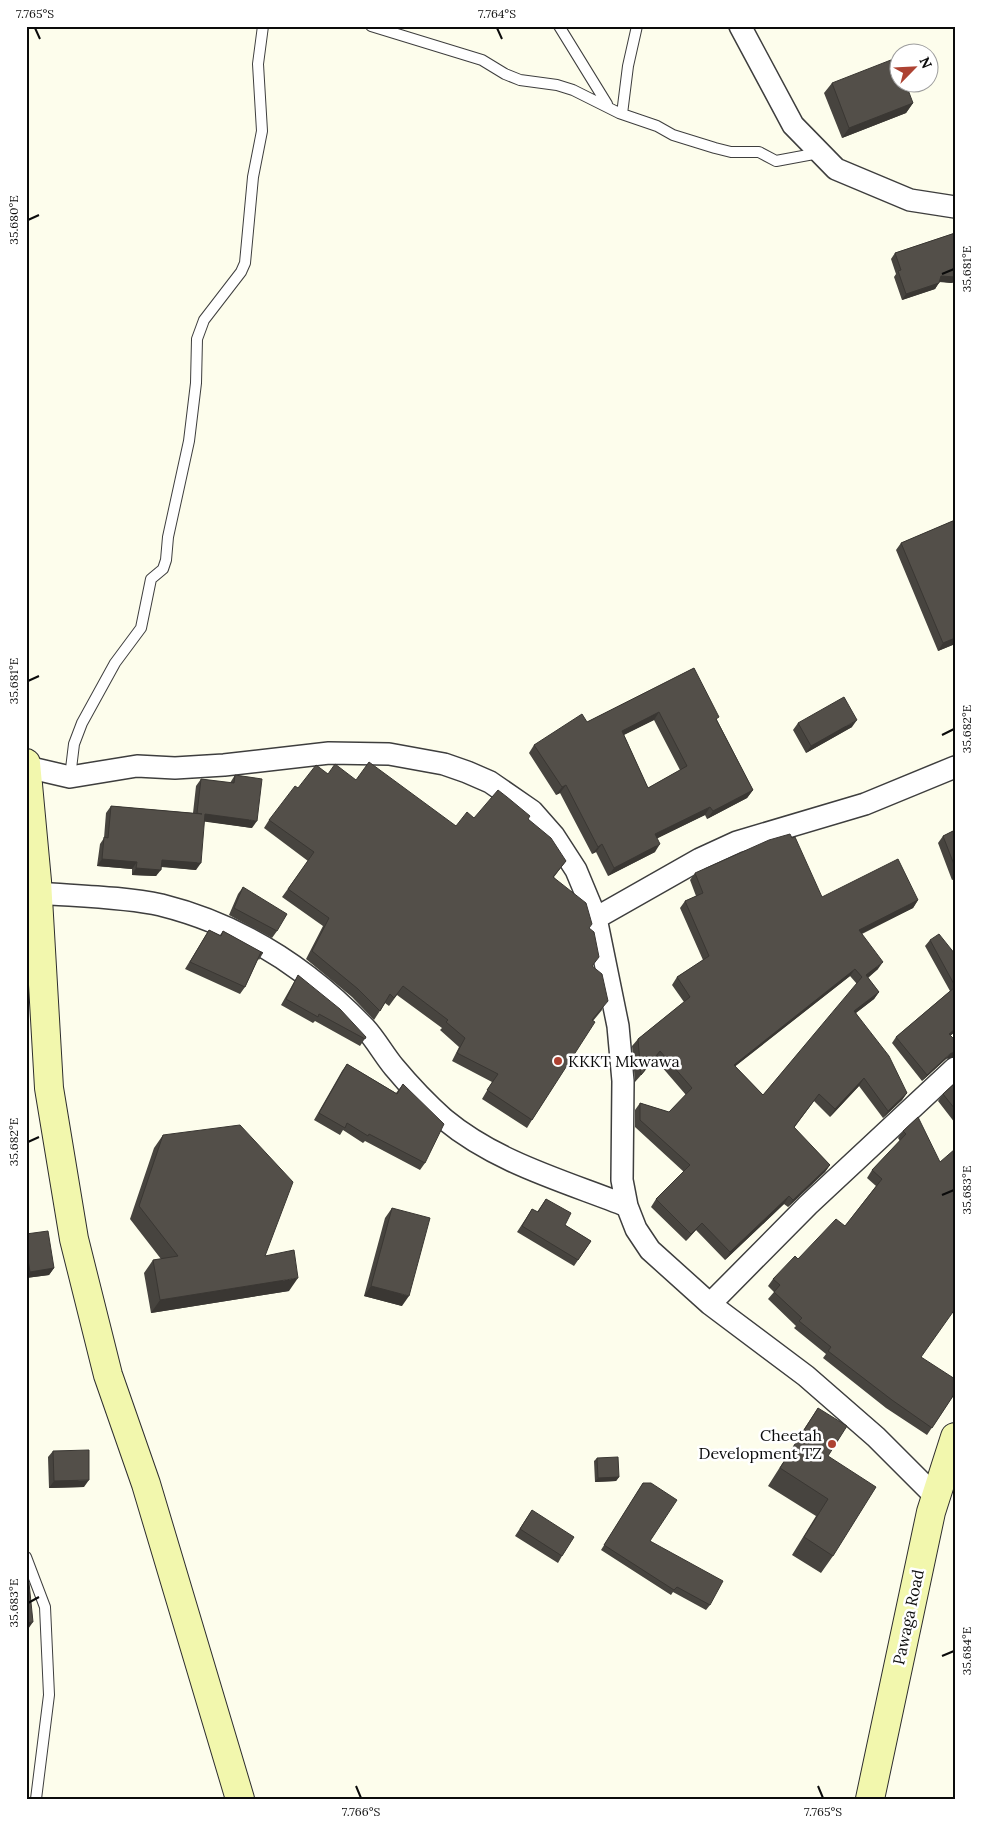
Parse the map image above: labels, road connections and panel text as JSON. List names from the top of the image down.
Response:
{
  "streets": {
    "street": ["Pawaga Road"]
  },
  "places": ["KKKT Mkwawa", "Cheetah Development TZ"],
  "north": "top right",
  "coordinates": [
    "7.765°S",
    "7.764°S",
    "35.680°E",
    "35.681°E",
    "35.682°E",
    "35.683°E",
    "35.684°E",
    "7.766°S"
  ]
}
